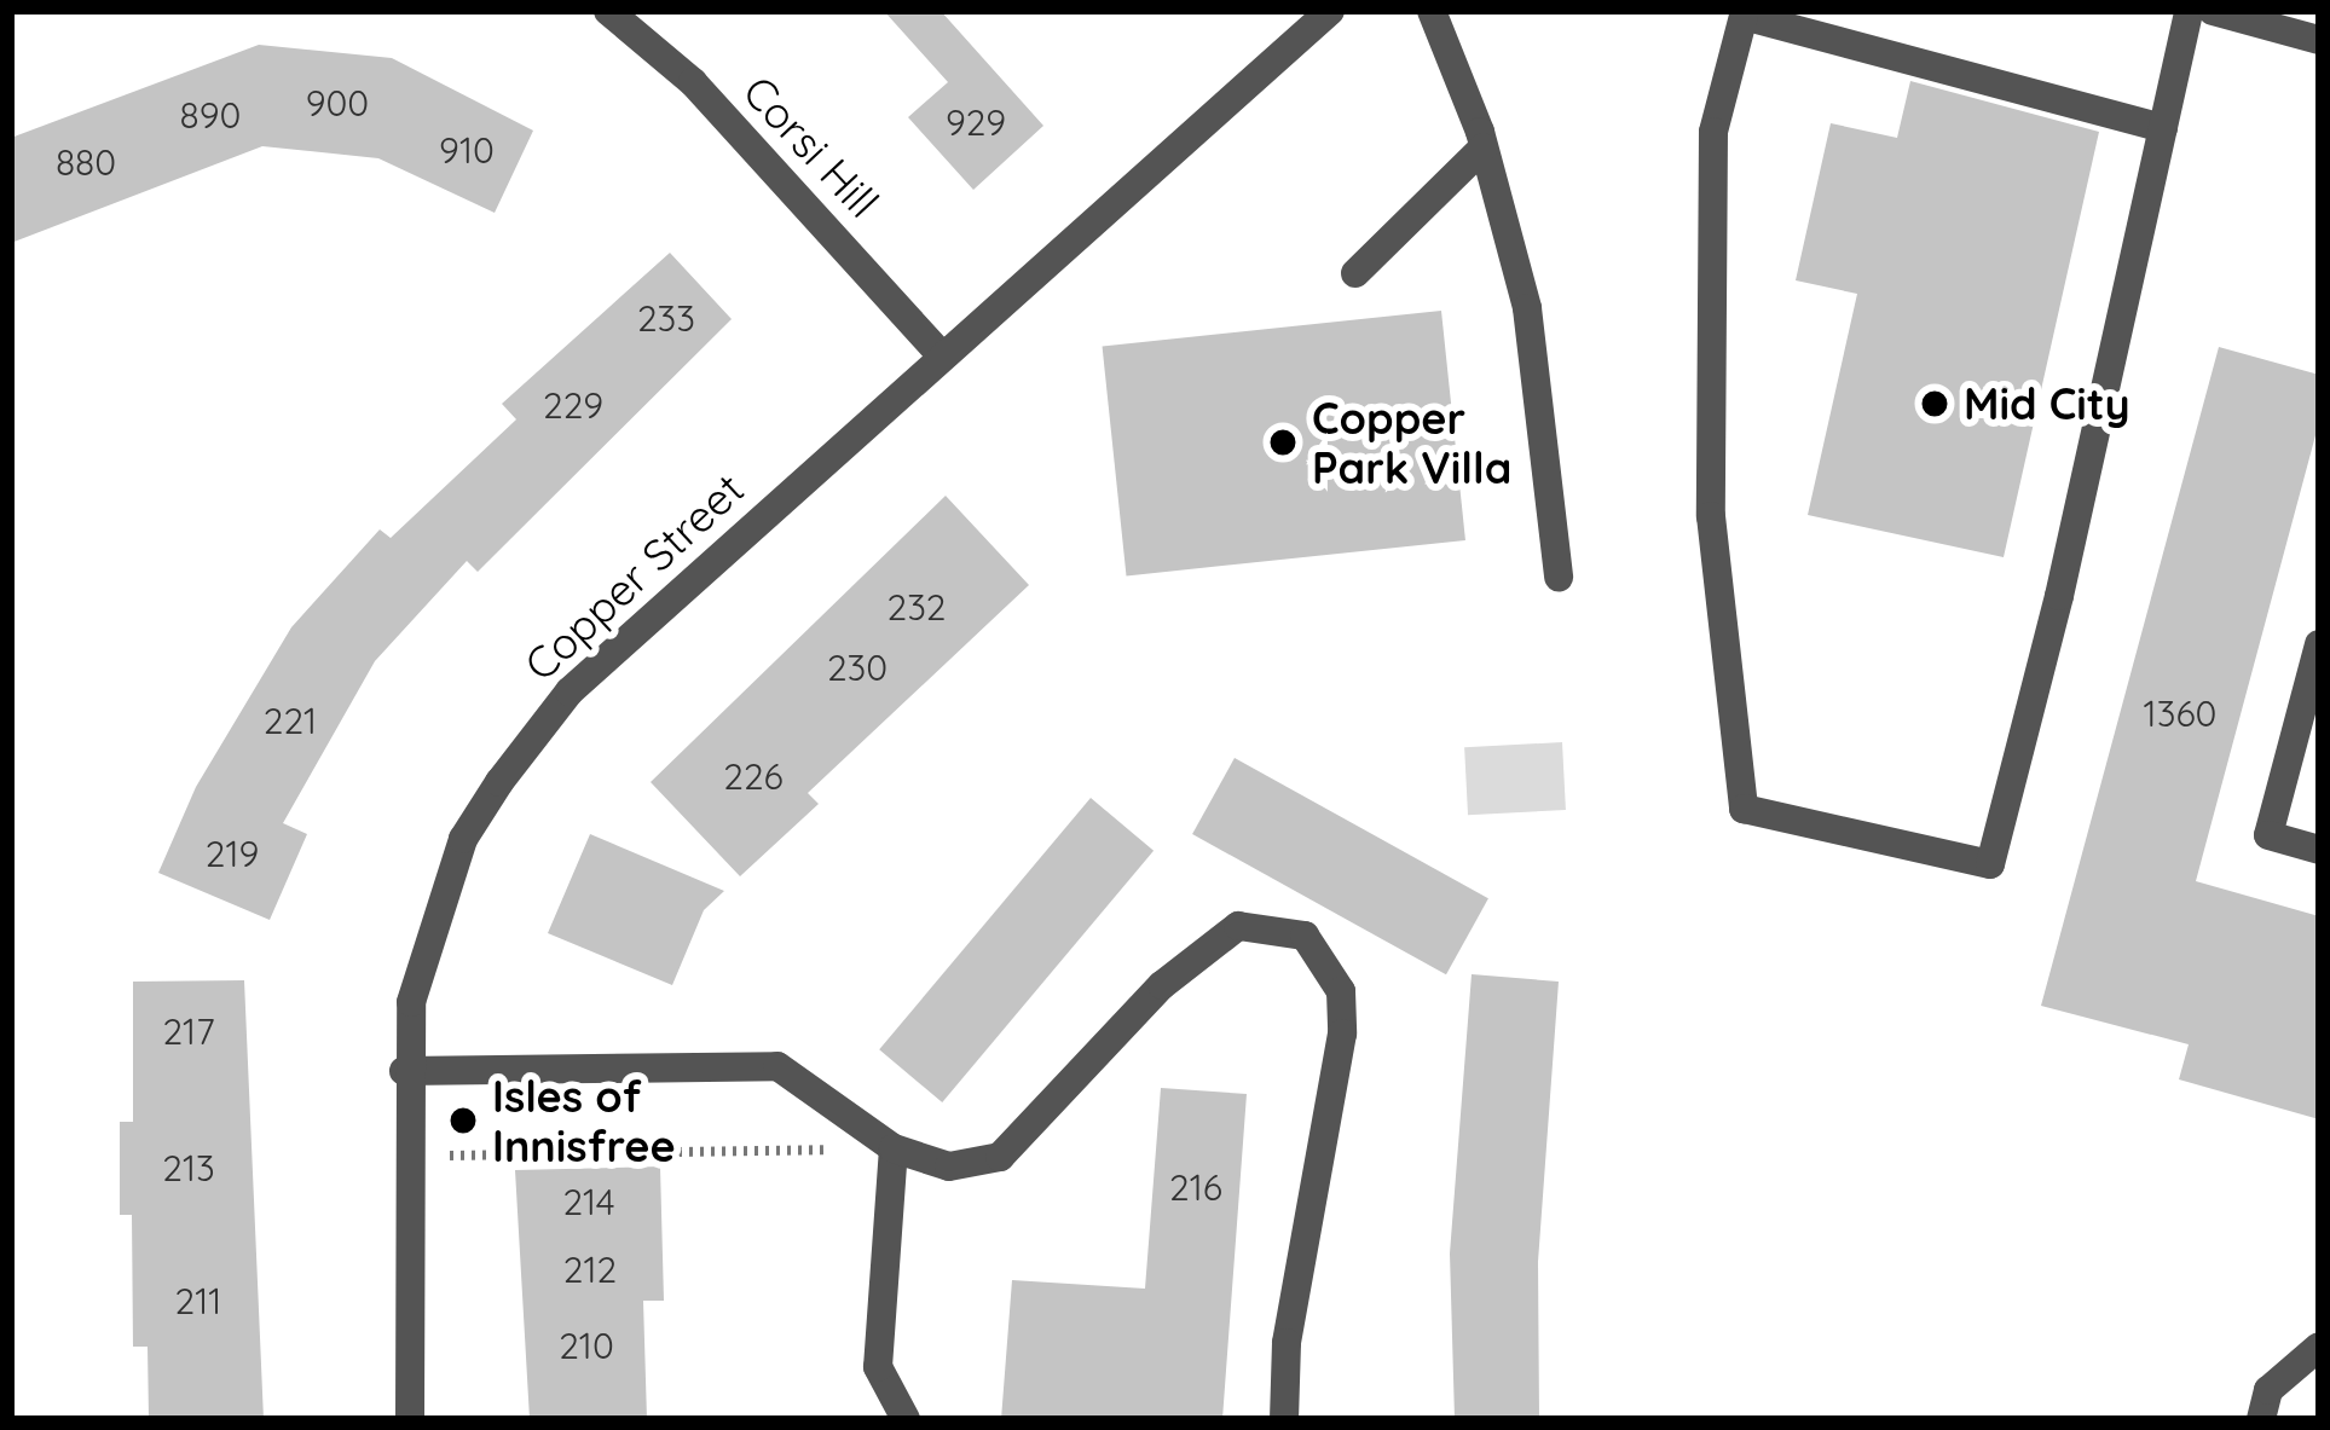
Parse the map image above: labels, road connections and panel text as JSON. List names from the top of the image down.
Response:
{
  "streets": {
    "street": ["Corsi Hill", "Copper Street"]
  },
  "crossings": [
    ["Corsi Hill", "Copper Street"]
  ],
  "places": ["Mid City", "Copper Park Villa", "Isles of Innisfree"],
  "house_numbers": [
    "900",
    "890",
    "929",
    "910",
    "880",
    "233",
    "229",
    "232",
    "230",
    "1360",
    "221",
    "226",
    "219",
    "217",
    "213",
    "216",
    "214",
    "212",
    "211",
    "210"
  ]
}
